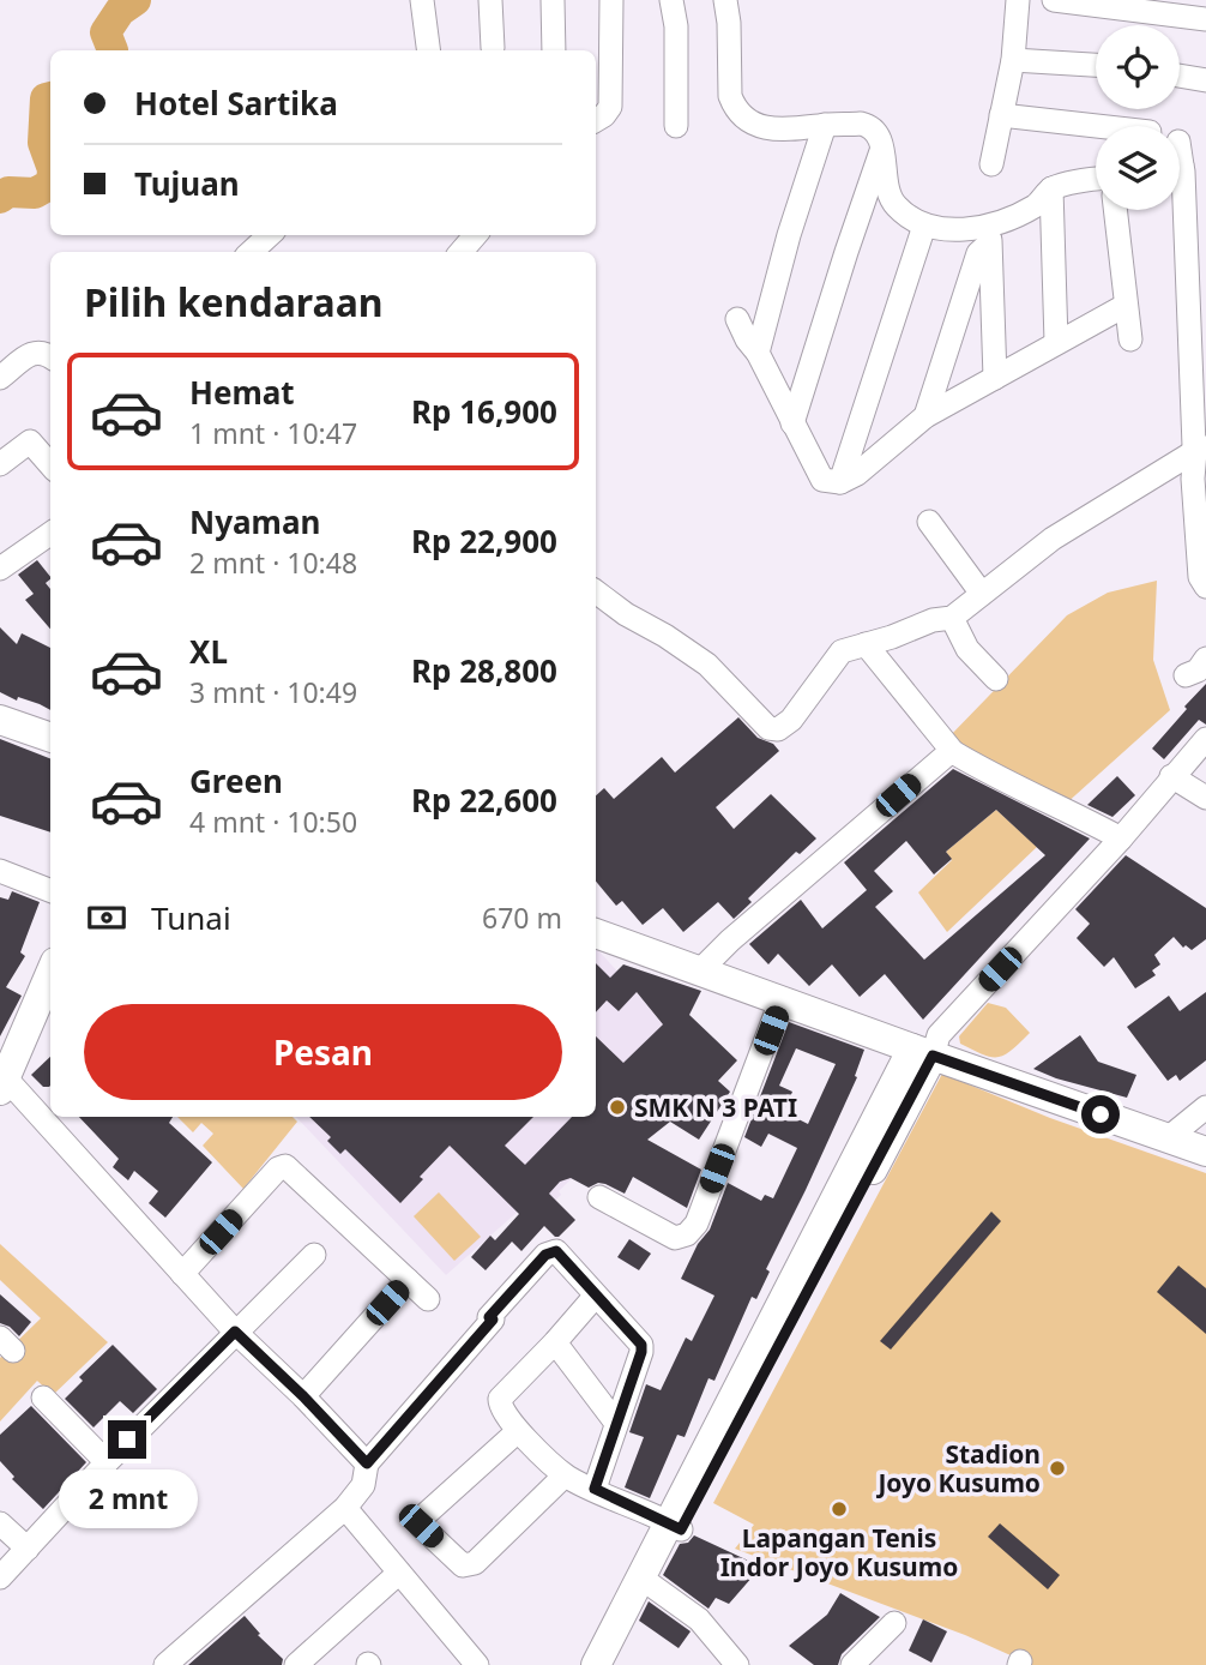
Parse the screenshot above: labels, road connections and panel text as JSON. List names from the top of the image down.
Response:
{
  "places": ["SMK N 3 PATI", "Stadion Joyo Kusumo", "Lapangan Tenis Indor Joyo Kusumo"],
  "page": {
    "banner": ["Hotel Sartika", "Tujuan"],
    "heading": "Pilih kendaraan",
    "list": [
      {
        "name": "Hemat",
        "note": "1 mnt · 10:47",
        "value": "Rp 16,900"
      },
      {
        "name": "Nyaman",
        "note": "2 mnt · 10:48",
        "value": "Rp 22,900"
      },
      {
        "name": "XL",
        "note": "3 mnt · 10:49",
        "value": "Rp 28,800"
      },
      {
        "name": "Green",
        "note": "4 mnt · 10:50",
        "value": "Rp 22,600"
      }
    ],
    "pay": ["Tunai", "670 m"],
    "buttons": "Pesan",
    "bubble": "2 mnt"
  }
}
